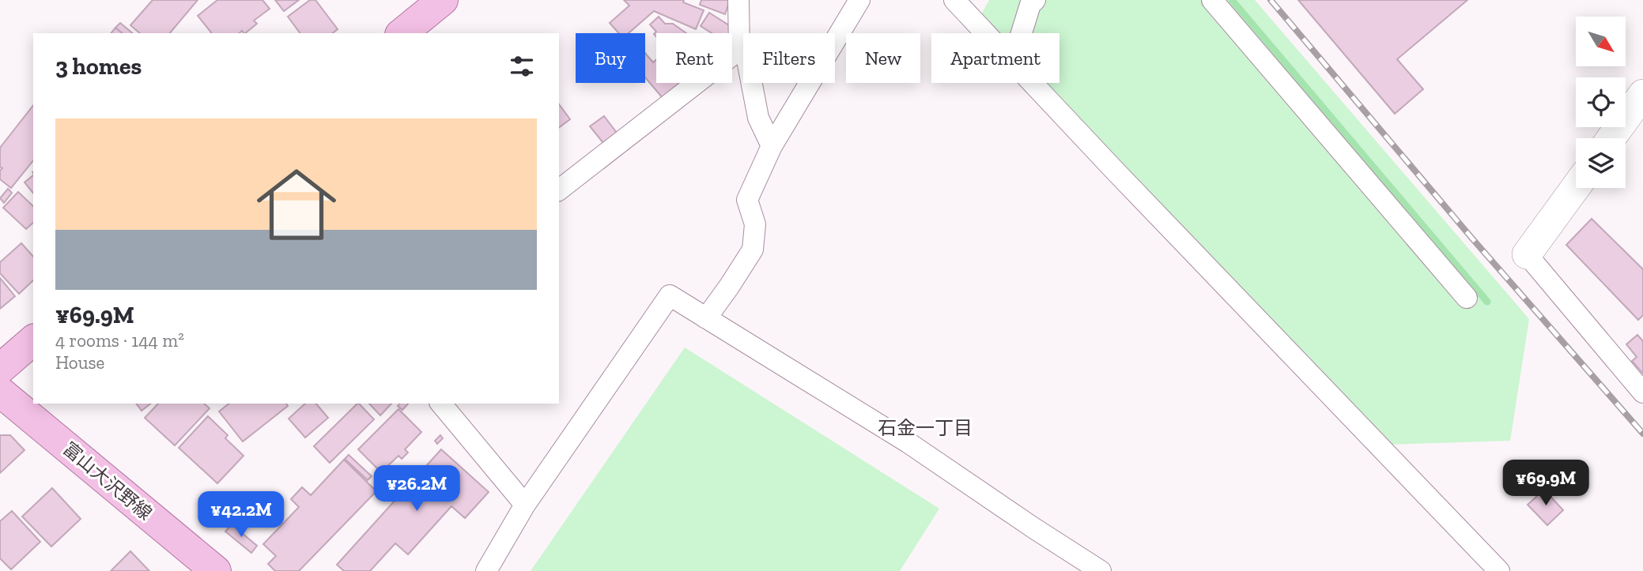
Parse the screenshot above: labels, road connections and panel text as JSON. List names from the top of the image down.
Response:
{
  "streets": {
    "main road": ["富山大沢野線"]
  },
  "districts": ["石金一丁目"],
  "north": "bottom right",
  "page": {
    "chip": [
      "Buy",
      "Rent",
      "Filters",
      "New",
      "Apartment"
    ],
    "heading": "3 homes",
    "list": [
      {
        "name": "¥69.9M",
        "note": "4 rooms · 144 m² · House"
      }
    ],
    "price": ["¥69.9M", "¥26.2M", "¥42.2M"]
  }
}
